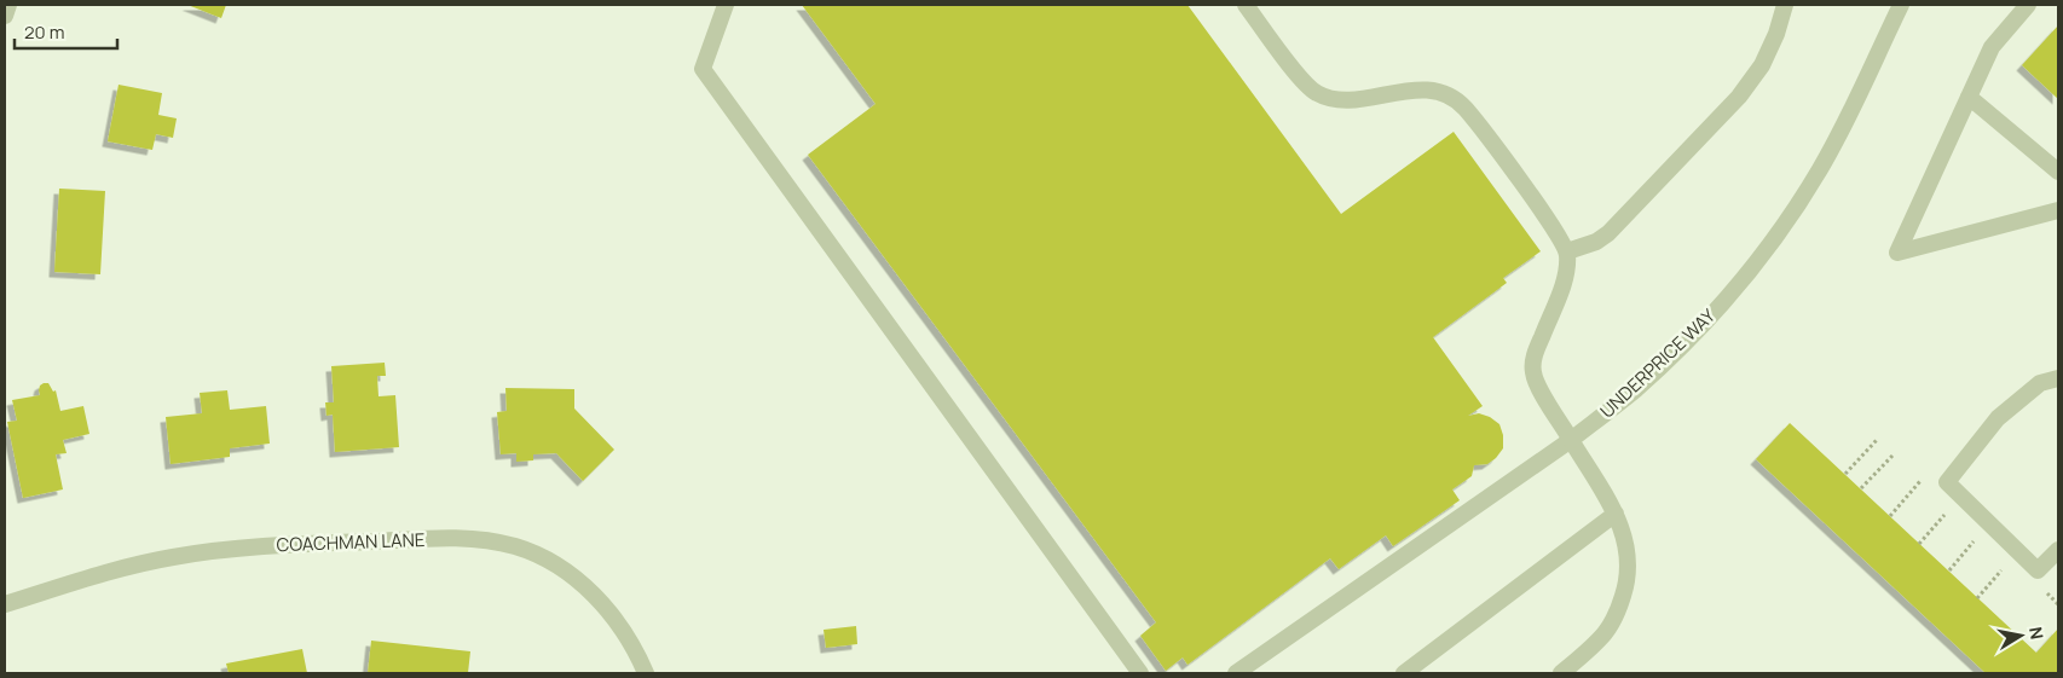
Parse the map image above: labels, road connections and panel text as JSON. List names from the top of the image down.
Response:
{
  "streets": {
    "street": ["UNDERPRICE WAY", "COACHMAN LANE"]
  },
  "scale_bar": "20 m",
  "north": "right"
}
